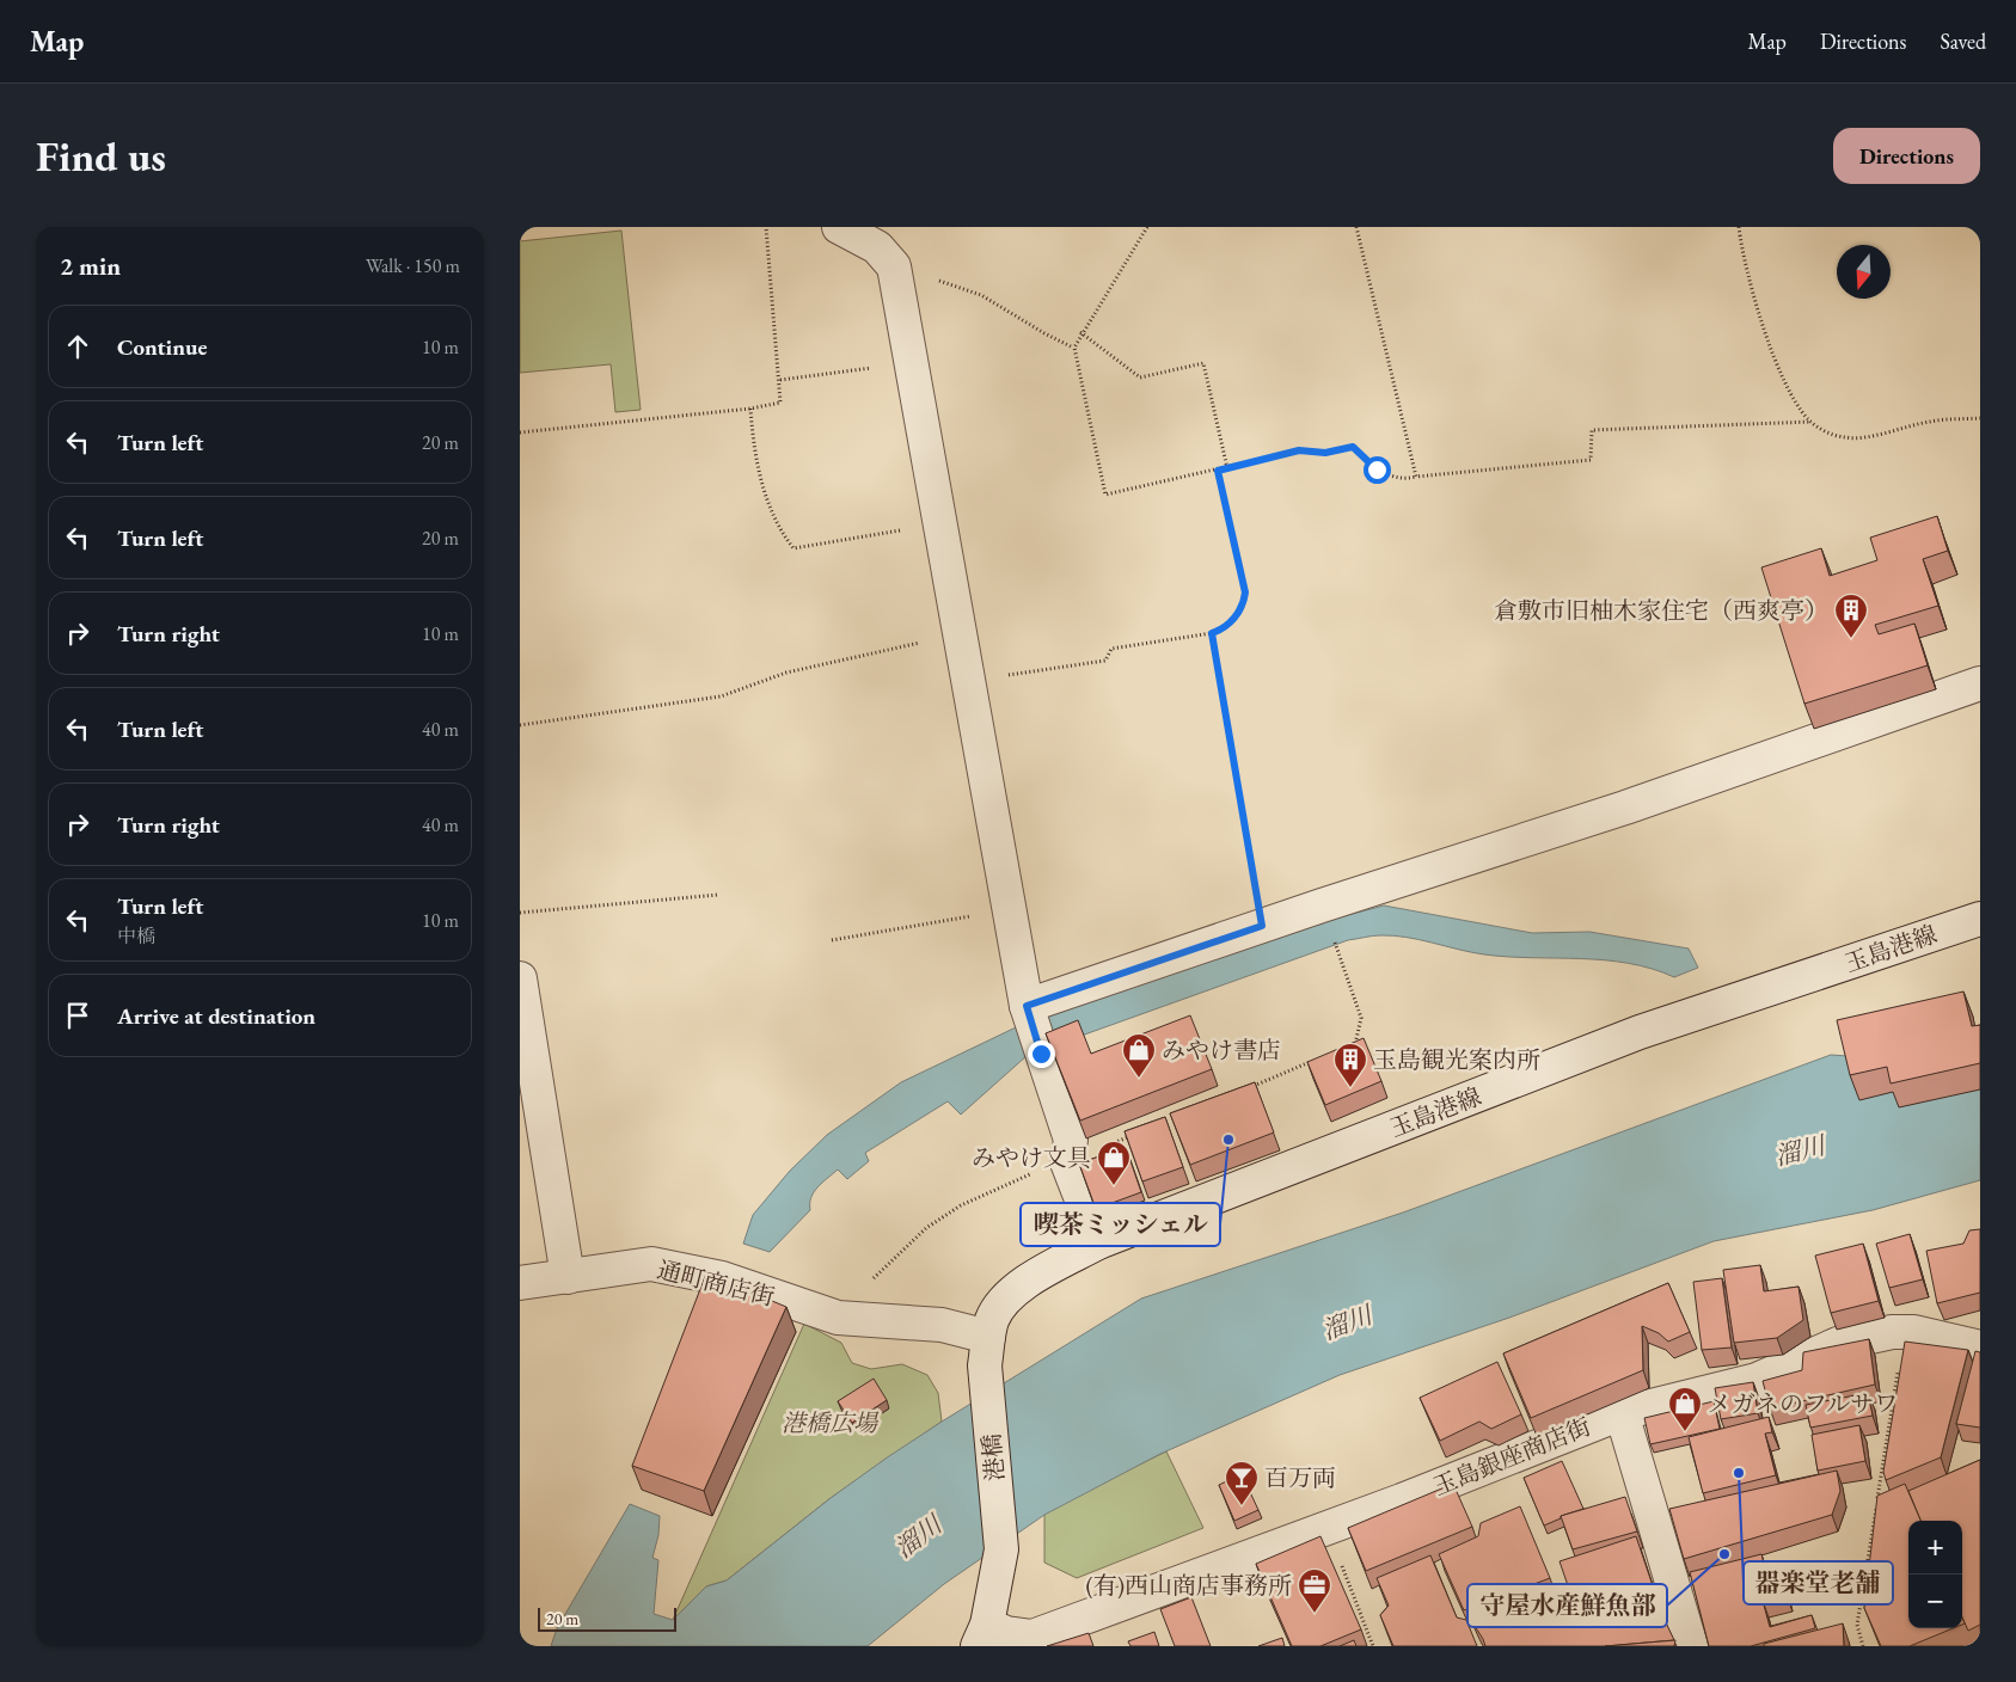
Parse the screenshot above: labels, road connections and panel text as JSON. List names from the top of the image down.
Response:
{
  "streets": {
    "street": [
      "玉島港線",
      "通町商店街",
      "玉島銀座商店街",
      "港橋"
    ]
  },
  "crossings": [
    ["玉島港線", "通町商店街"],
    ["玉島港線", "港橋"],
    ["通町商店街", "港橋"],
    ["玉島銀座商店街", "港橋"]
  ],
  "water": ["溜川"],
  "parks": ["港橋広場"],
  "places": {
    "building": ["倉敷市旧柚木家住宅（西爽亭）", "玉島観光案内所"],
    "shop": ["みやけ書店", "みやけ文具", "メガネのフルサワ"],
    "other": ["喫茶ミッシェル", "器楽堂老舗", "守屋水産鮮魚部"],
    "bar": ["百万両"],
    "office": ["(有)西山商店事務所"]
  },
  "scale_bar": "20 m",
  "north": "bottom",
  "page": {
    "header": "Map",
    "nav": ["Map", "Directions", "Saved"],
    "buttons": "Directions",
    "title": "Find us",
    "heading": ["2 min", "Walk · 150 m"],
    "list": [
      ["Continue", "10 m"],
      ["Turn left", "20 m"],
      ["Turn left", "20 m"],
      ["Turn right", "10 m"],
      ["Turn left", "40 m"],
      ["Turn right", "40 m"],
      ["Turn left", "中橋", "10 m"],
      "Arrive at destination"
    ],
    "map_buttons": ["+", "−"],
    "scale": "20 m"
  }
}
